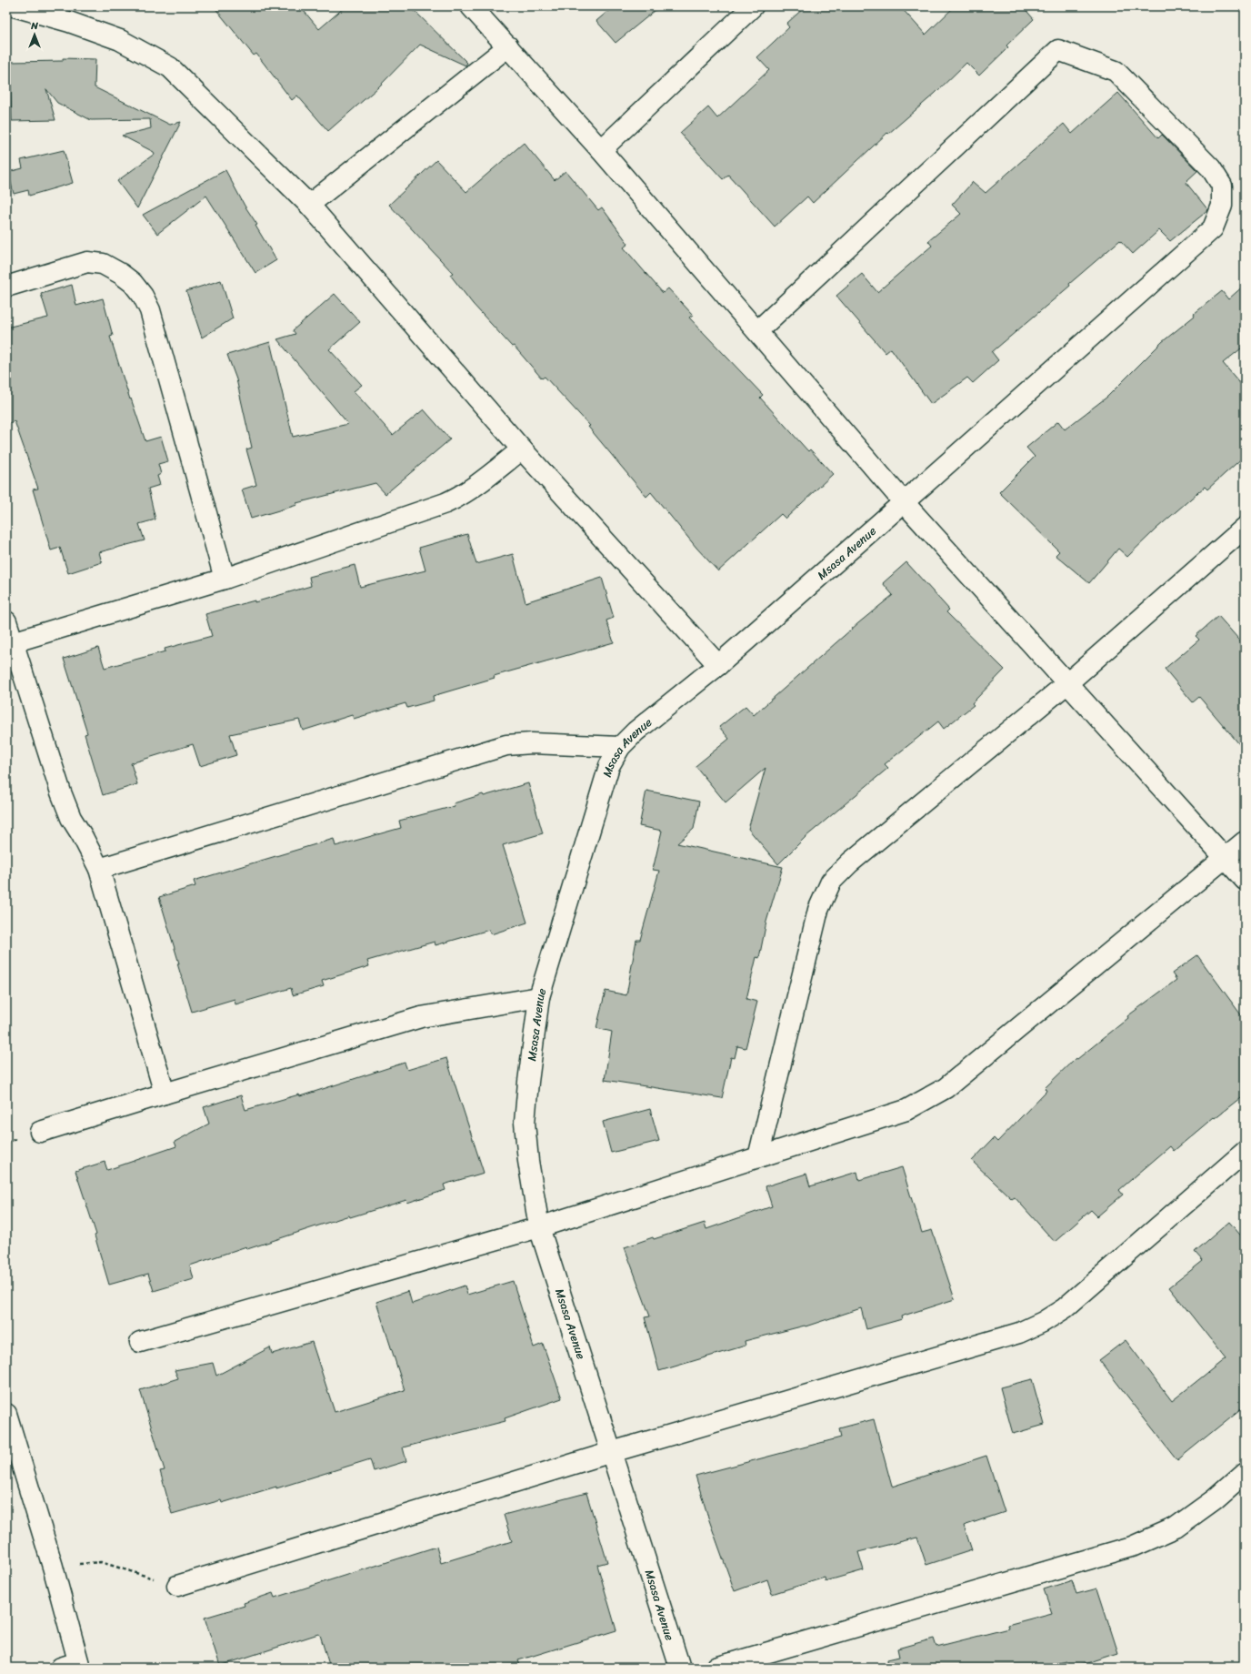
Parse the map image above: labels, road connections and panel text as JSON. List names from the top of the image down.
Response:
{
  "streets": {
    "street": ["Msasa Avenue"]
  },
  "north": "top"
}
